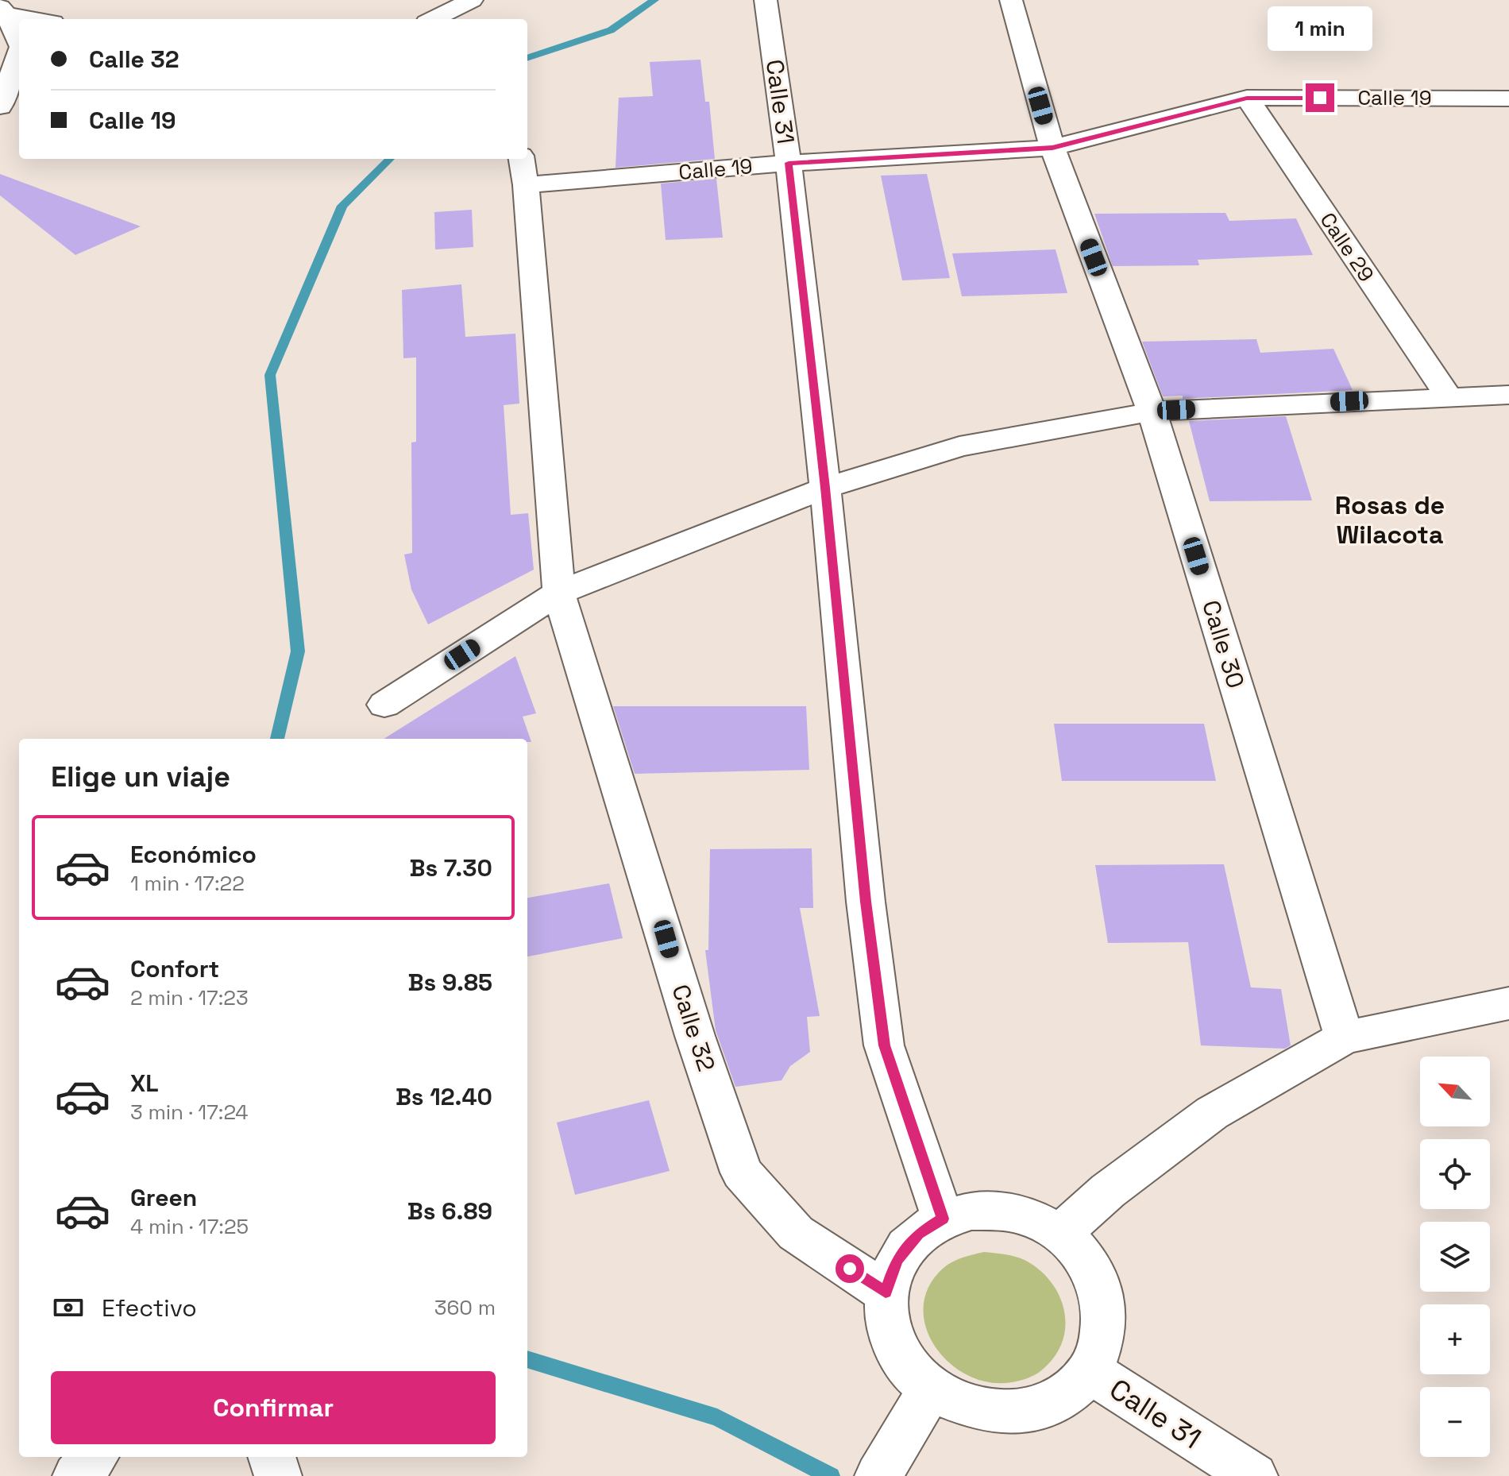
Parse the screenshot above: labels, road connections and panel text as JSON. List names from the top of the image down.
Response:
{
  "streets": {
    "street": [
      "Calle 19",
      "Calle 31",
      "Calle 29",
      "Calle 30",
      "Calle 32"
    ]
  },
  "crossings": [
    ["Calle 19", "Calle 31"],
    ["Calle 19", "Calle 29"],
    ["Calle 19", "Calle 30"],
    ["Calle 19", "Calle 32"],
    ["Calle 31", "Calle 32"]
  ],
  "districts": ["Rosas de Wilacota"],
  "north": "top left",
  "page": {
    "bubble": "1 min",
    "banner": ["Calle 32", "Calle 19"],
    "heading": "Elige un viaje",
    "list": [
      {
        "name": "Económico",
        "note": "1 min · 17:22",
        "value": "Bs 7.30"
      },
      {
        "name": "Confort",
        "note": "2 min · 17:23",
        "value": "Bs 9.85"
      },
      {
        "name": "XL",
        "note": "3 min · 17:24",
        "value": "Bs 12.40"
      },
      {
        "name": "Green",
        "note": "4 min · 17:25",
        "value": "Bs 6.89"
      }
    ],
    "map_buttons": ["+", "−"],
    "pay": ["Efectivo", "360 m"],
    "buttons": "Confirmar"
  }
}
